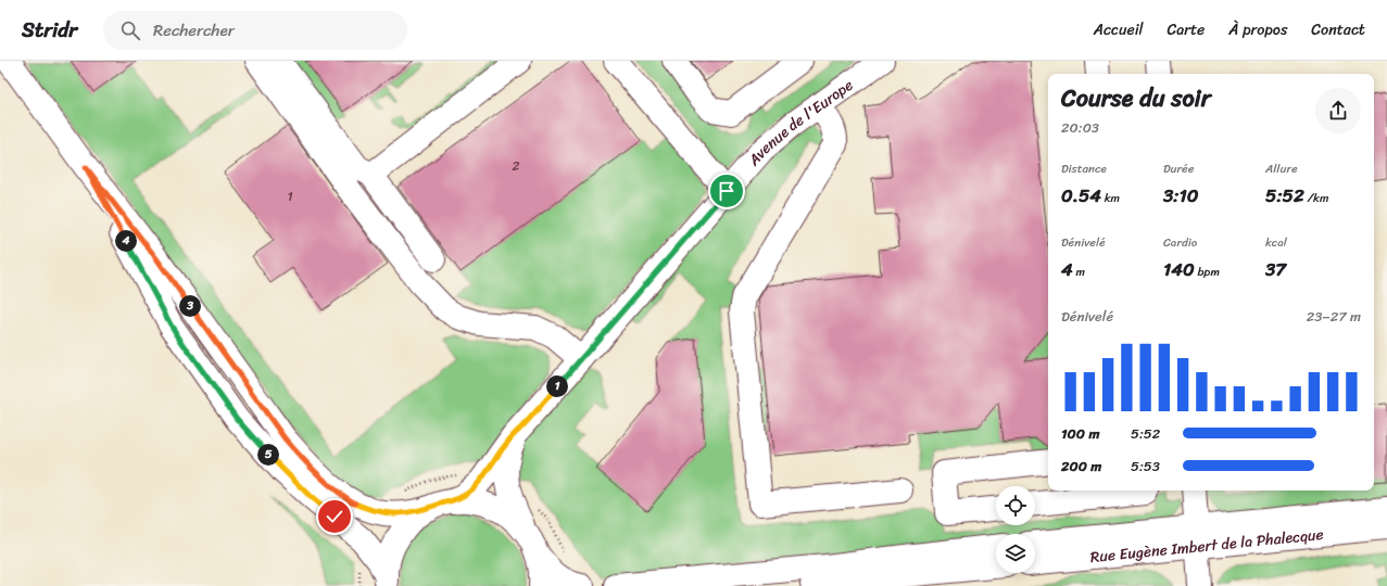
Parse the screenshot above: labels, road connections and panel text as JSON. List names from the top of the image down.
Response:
{
  "streets": {
    "street": ["Avenue de l'Europe", "Rue Eugène Imbert de la Phalecque"]
  },
  "house_numbers": ["2", "1"],
  "page": {
    "header": "Stridr",
    "search": "Rechercher",
    "nav": [
      "Accueil",
      "Carte",
      "À propos",
      "Contact"
    ],
    "heading": ["Course du soir", "20:03"],
    "stats": [
      ["Distance", "0.54 km"],
      ["Durée", "3:10"],
      ["Allure", "5:52 /km"],
      ["Dénivelé", "4 m"],
      ["Cardio", "140 bpm"],
      ["kcal", "37"]
    ],
    "pins": [
      "4",
      "3",
      "1",
      "5"
    ],
    "chart": ["Dénivelé", "23–27 m"],
    "list": [
      {
        "name": "100 m",
        "note": "5:52"
      },
      {
        "name": "200 m",
        "note": "5:53"
      }
    ]
  }
}
